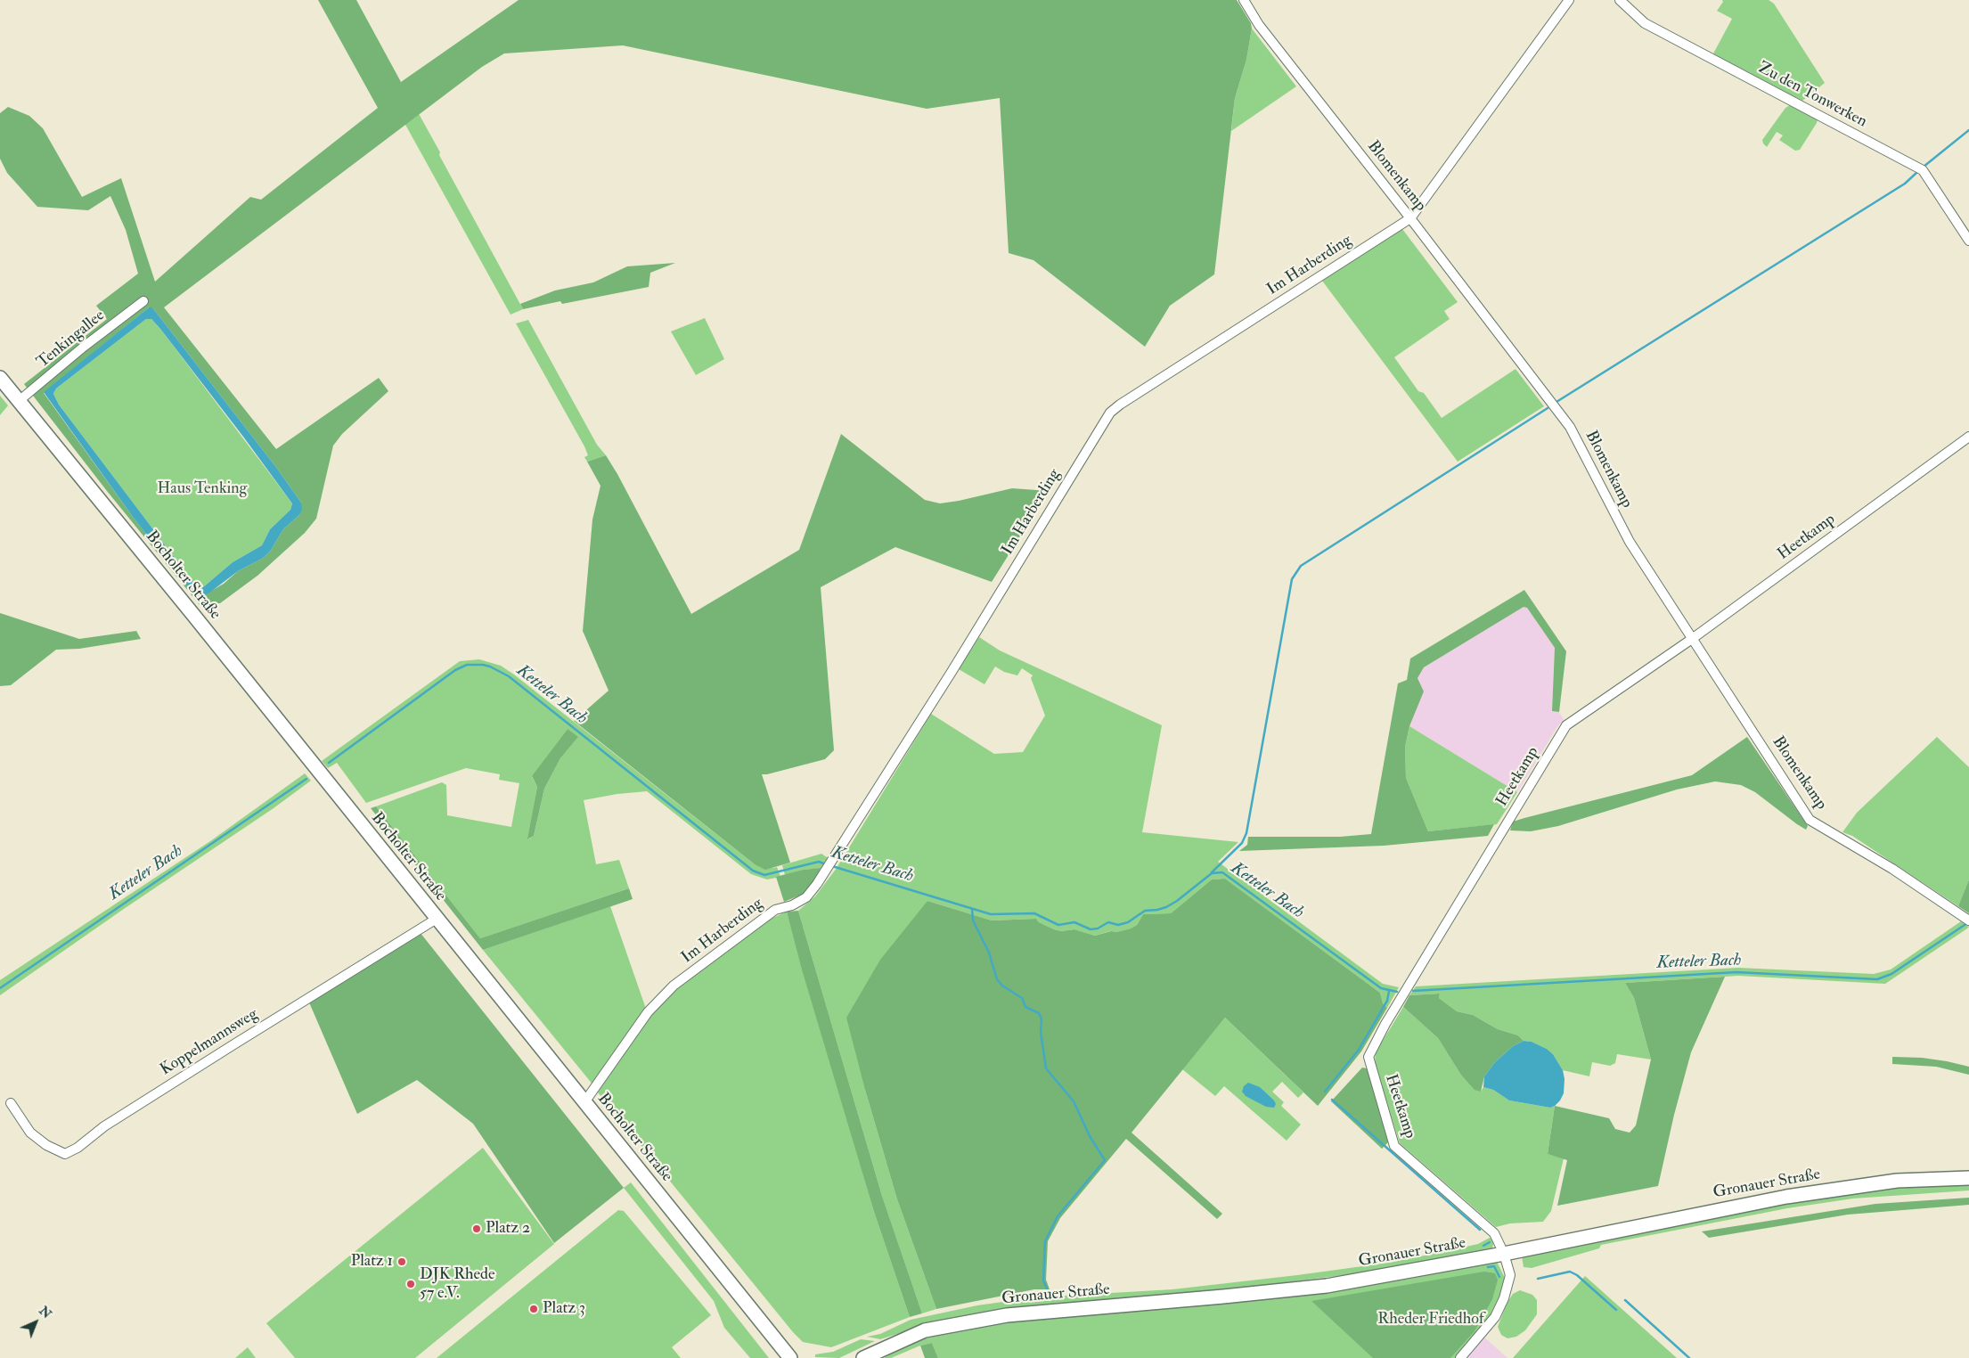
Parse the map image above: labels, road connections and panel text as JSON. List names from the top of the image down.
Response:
{
  "streets": {
    "main road": ["Bocholter Straße", "Gronauer Straße"],
    "street": [
      "Zu den Tonwerken",
      "Blomenkamp",
      "Im Harberding",
      "Tenkingallee",
      "Heetkamp",
      "Koppelmannsweg"
    ]
  },
  "crossings": [
    ["Blomenkamp", "Im Harberding"],
    ["Blomenkamp", "Heetkamp"],
    ["Im Harberding", "Bocholter Straße"],
    ["Tenkingallee", "Bocholter Straße"],
    ["Heetkamp", "Gronauer Straße"],
    ["Bocholter Straße", "Koppelmannsweg"]
  ],
  "water": ["Ketteler Bach"],
  "parks": ["Haus Tenking", "Rheder Friedhof"],
  "places": [
    "Platz 2",
    "Platz 1",
    "DJK Rhede 57 e.V.",
    "Platz 3"
  ],
  "north": "top right"
}
